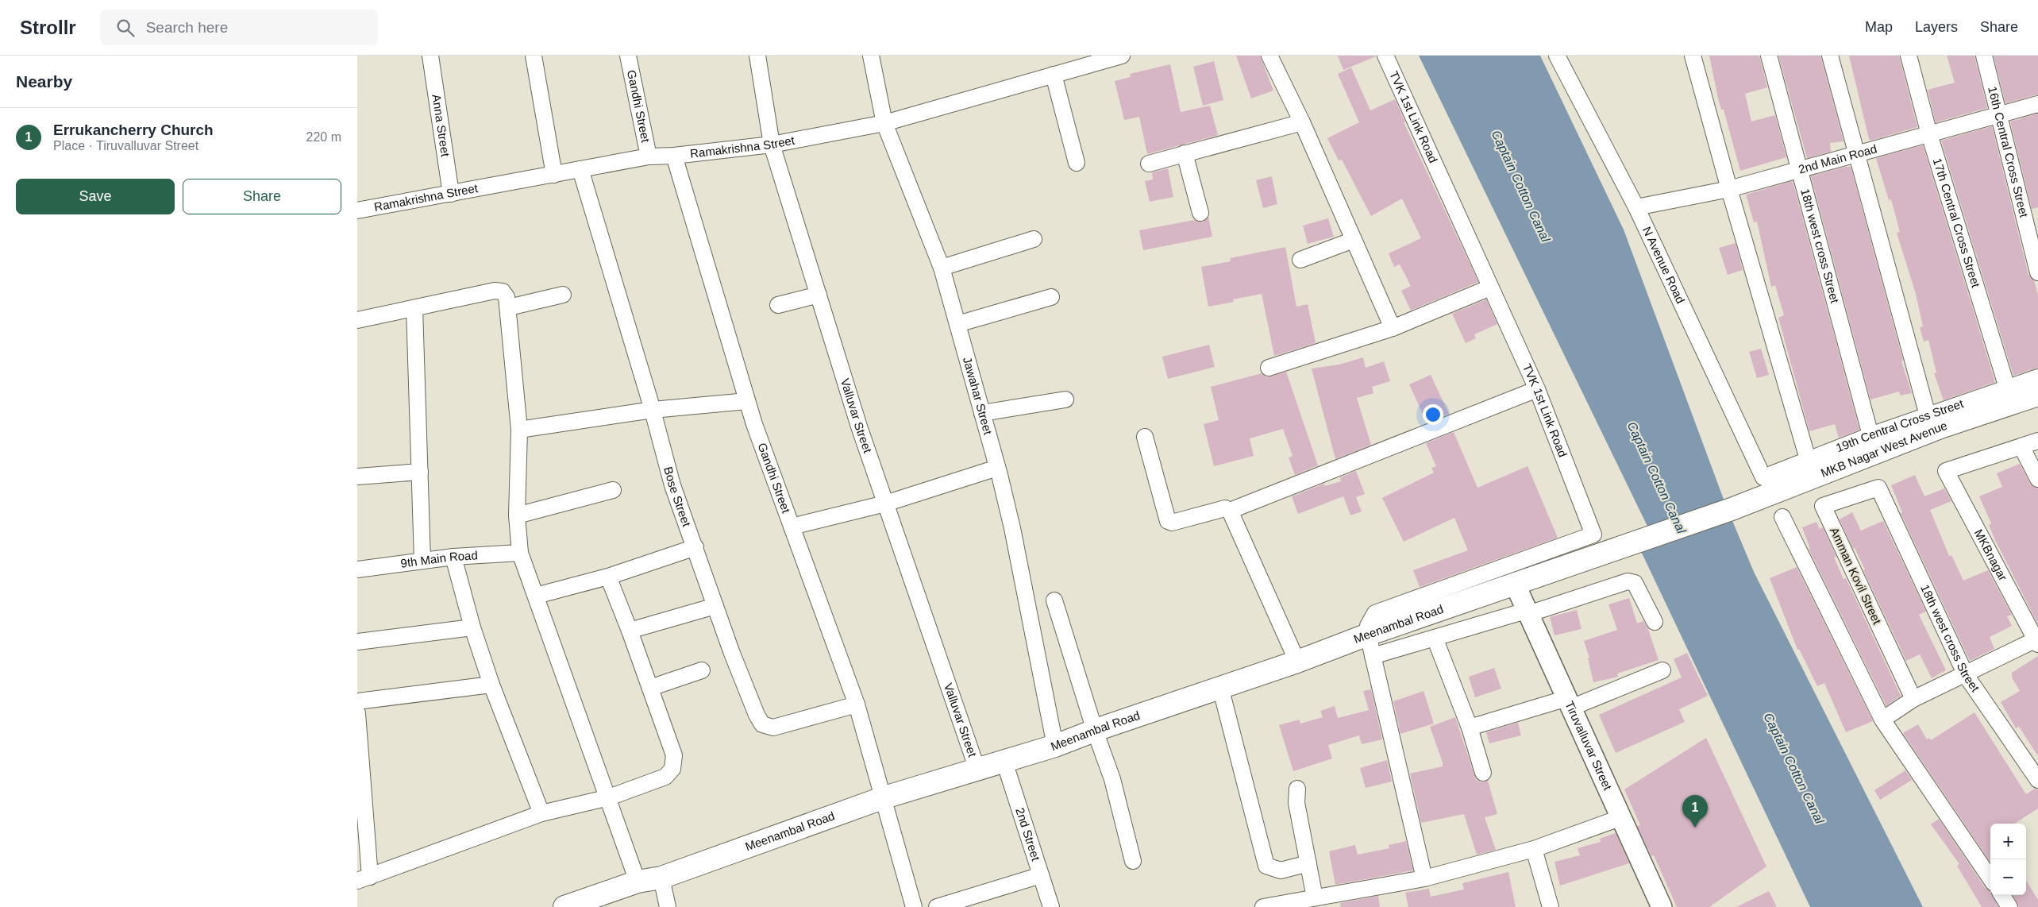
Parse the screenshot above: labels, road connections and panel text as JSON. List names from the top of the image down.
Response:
{
  "streets": {
    "main road": ["MKB Nagar West Avenue", "Meenambal Road"],
    "street": [
      "Gandhi Street",
      "TVK 1st Link Road",
      "Anna Street",
      "Ramakrishna Street",
      "16th Central Cross Street",
      "2nd Main Road",
      "17th Central Cross Street",
      "18th west cross Street",
      "N Avenue Road",
      "Jawahar Street",
      "Valluvar Street",
      "19th Central Cross Street",
      "Bose Street",
      "MKBnagar",
      "9th Main Road",
      "Amman Kovil Street",
      "Tiruvalluvar Street",
      "2nd Street"
    ]
  },
  "crossings": [
    ["Gandhi Street", "Ramakrishna Street"],
    ["Gandhi Street", "Bose Street"],
    ["Gandhi Street", "Meenambal Road"],
    ["TVK 1st Link Road", "Meenambal Road"],
    ["Anna Street", "Ramakrishna Street"],
    ["Ramakrishna Street", "Jawahar Street"],
    ["Ramakrishna Street", "Valluvar Street"],
    ["Ramakrishna Street", "Bose Street"],
    ["16th Central Cross Street", "2nd Main Road"],
    ["2nd Main Road", "17th Central Cross Street"],
    ["2nd Main Road", "18th west cross Street"],
    ["2nd Main Road", "N Avenue Road"],
    ["17th Central Cross Street", "19th Central Cross Street"],
    ["18th west cross Street", "19th Central Cross Street"],
    ["18th west cross Street", "Amman Kovil Street"],
    ["N Avenue Road", "19th Central Cross Street"],
    ["Jawahar Street", "Meenambal Road"],
    ["Valluvar Street", "Meenambal Road"],
    ["19th Central Cross Street", "MKB Nagar West Avenue"],
    ["MKB Nagar West Avenue", "Meenambal Road"],
    ["Meenambal Road", "Tiruvalluvar Street"],
    ["Meenambal Road", "2nd Street"]
  ],
  "water": ["Captain Cotton Canal"],
  "page": {
    "header": "Strollr",
    "search": "Search here",
    "nav": ["Map", "Layers", "Share"],
    "heading": "Nearby",
    "list": [
      {
        "mark": "1",
        "name": "Errukancherry Church",
        "note": "Place · Tiruvalluvar Street",
        "value": "220 m"
      }
    ],
    "buttons": ["Save", "Share"],
    "pins": "1",
    "map_buttons": ["+", "−"]
  }
}
